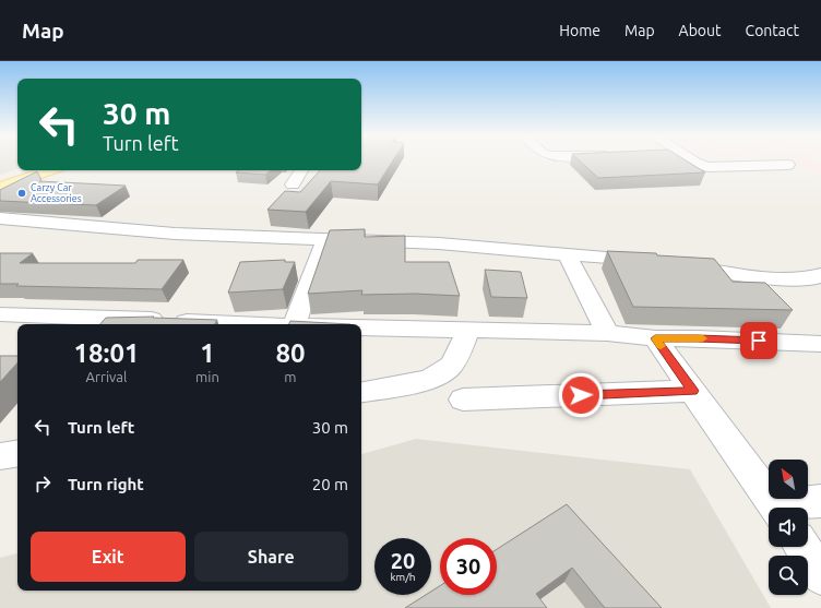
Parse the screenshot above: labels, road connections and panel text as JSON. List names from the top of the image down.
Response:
{
  "places": ["Carzy Car Accessories"],
  "north": "top left",
  "page": {
    "header": "Map",
    "nav": [
      "Home",
      "Map",
      "About",
      "Contact"
    ],
    "turn": ["30 m", "Turn left"],
    "eta": [
      "18:01",
      "Arrival",
      "1",
      "min",
      "80",
      "m"
    ],
    "list": [
      {
        "name": "Turn left",
        "value": "30 m"
      },
      {
        "name": "Turn right",
        "value": "20 m"
      }
    ],
    "buttons": ["Exit", "Share"],
    "speed": "20 km/h",
    "limit": "30"
  }
}
